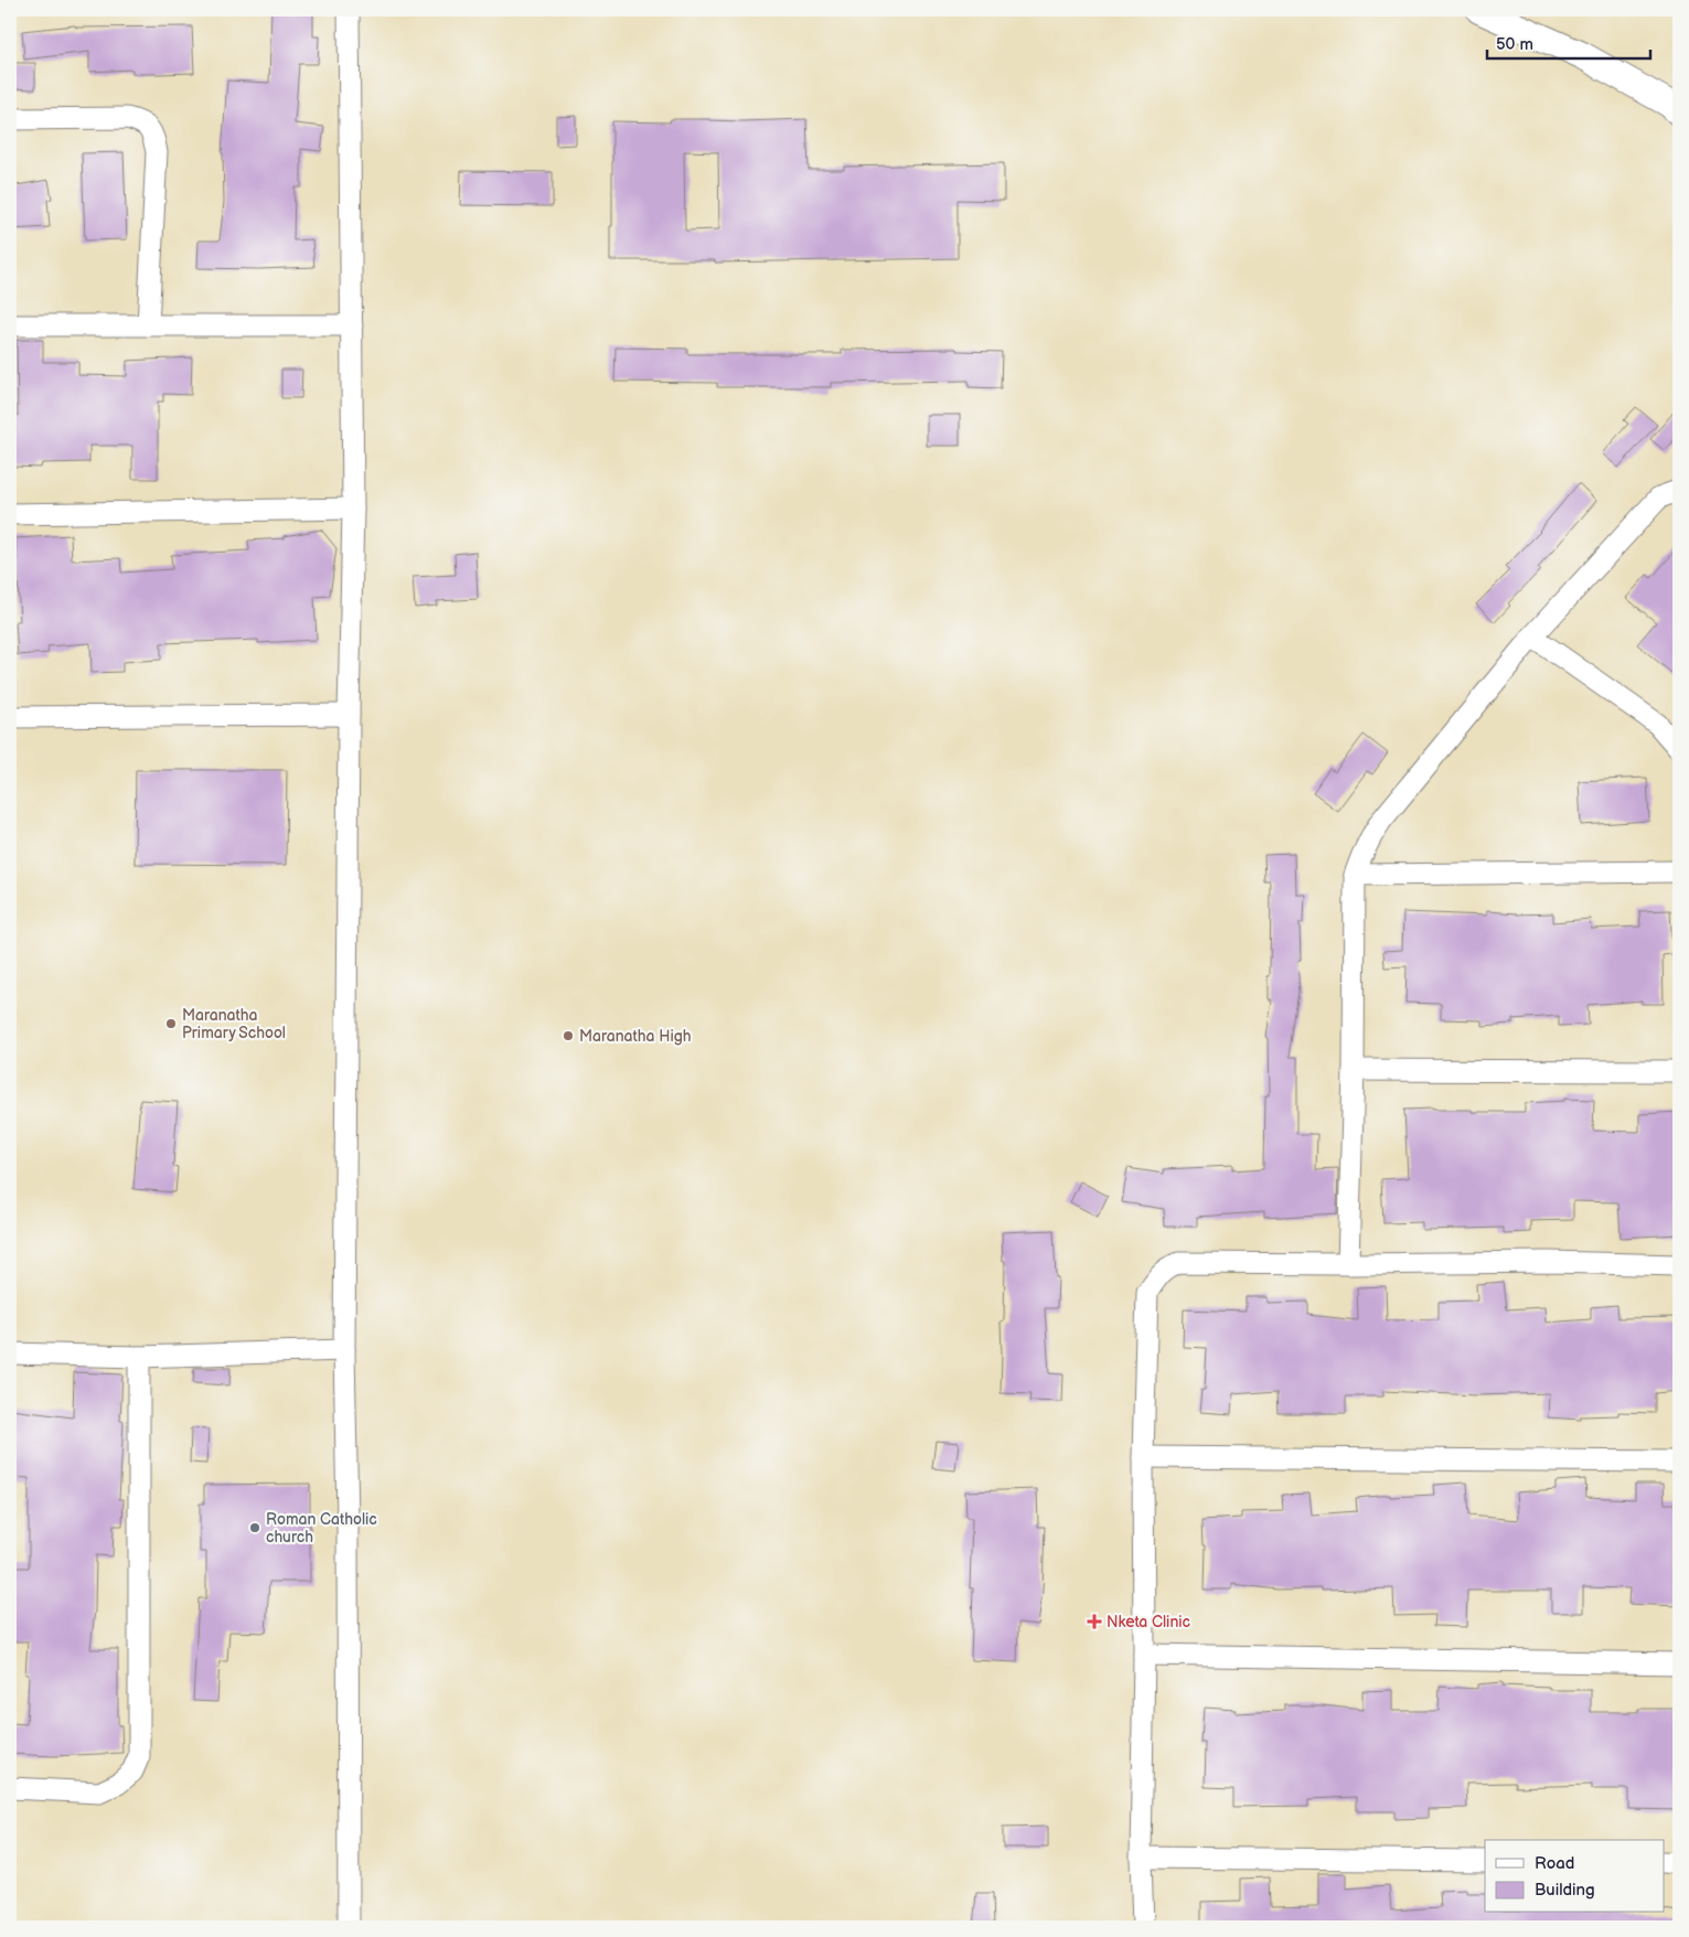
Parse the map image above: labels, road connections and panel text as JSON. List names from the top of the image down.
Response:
{
  "places": {
    "other": ["Maranatha Primary School", "Maranatha High", "Roman Catholic church"],
    "health": ["Nketa Clinic"]
  },
  "legend": ["Road", "Building"],
  "scale_bar": "50 m"
}
